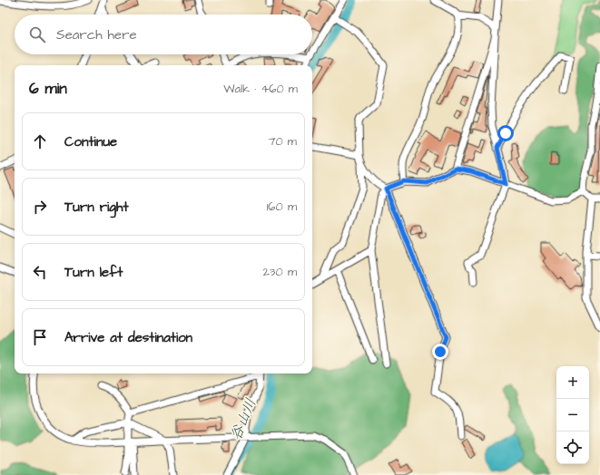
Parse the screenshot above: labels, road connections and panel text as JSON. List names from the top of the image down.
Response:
{
  "water": ["谷山川"],
  "page": {
    "search": "Search here",
    "heading": ["6 min", "Walk · 460 m"],
    "list": [
      ["Continue", "70 m"],
      ["Turn right", "160 m"],
      ["Turn left", "230 m"],
      "Arrive at destination"
    ],
    "map_buttons": ["+", "−"]
  }
}
